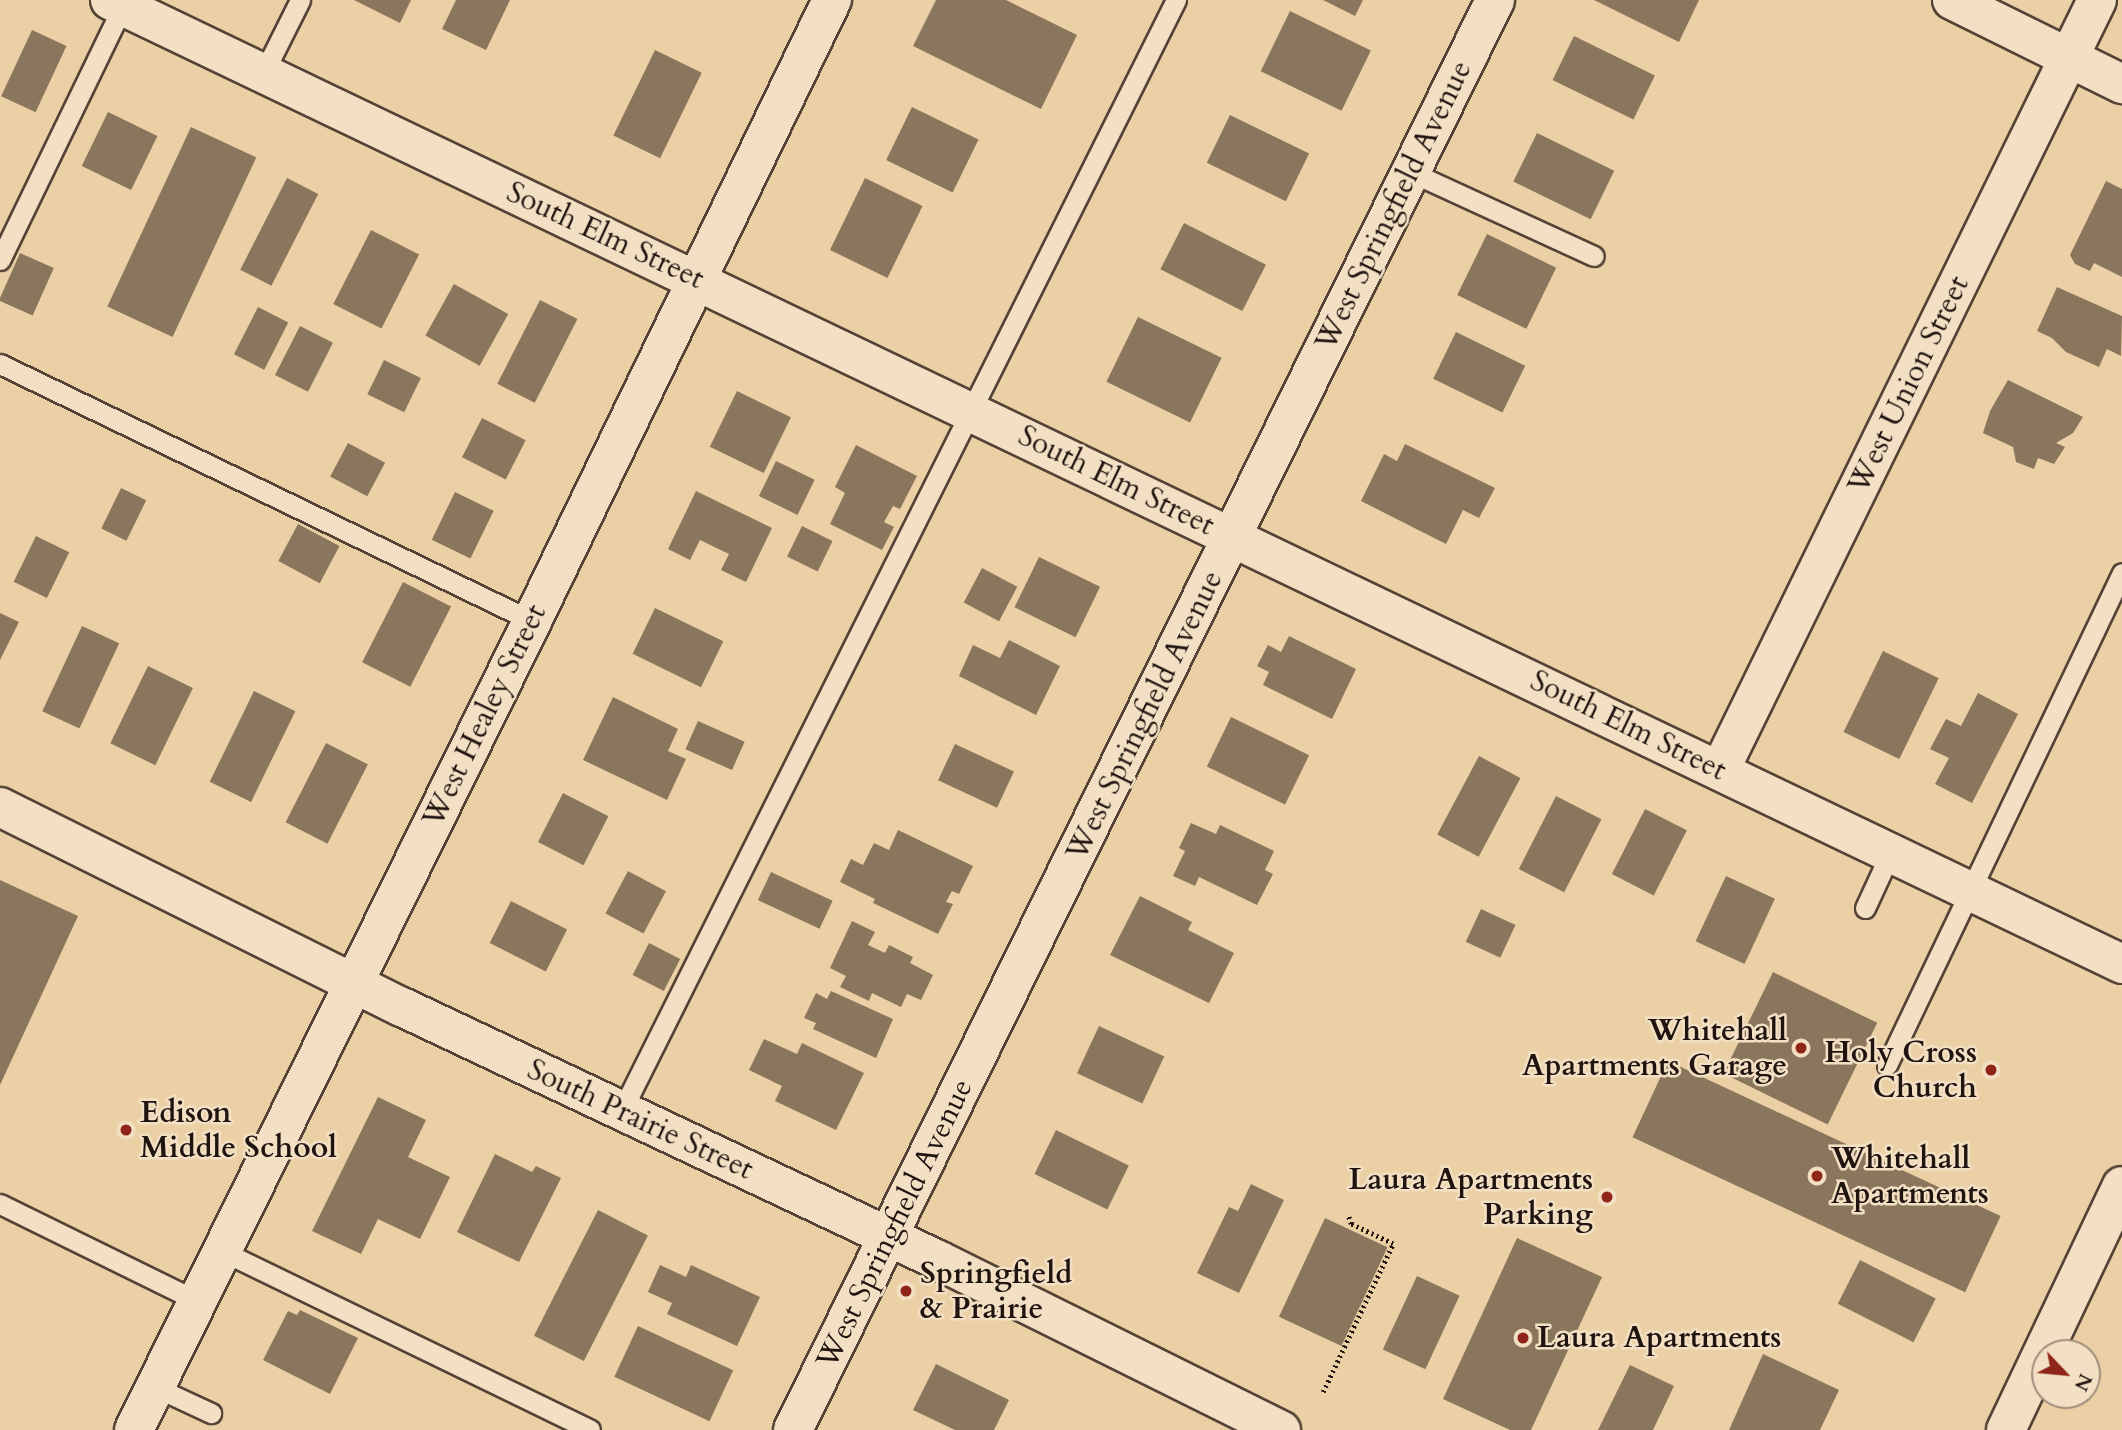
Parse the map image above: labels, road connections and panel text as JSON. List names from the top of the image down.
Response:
{
  "streets": {
    "street": [
      "West Springfield Avenue",
      "South Elm Street",
      "West Union Street",
      "West Healey Street",
      "South Prairie Street"
    ]
  },
  "crossings": [
    ["West Springfield Avenue", "South Elm Street"],
    ["West Springfield Avenue", "South Prairie Street"],
    ["South Elm Street", "West Union Street"],
    ["South Elm Street", "West Healey Street"],
    ["West Healey Street", "South Prairie Street"]
  ],
  "places": [
    "Whitehall Apartments Garage",
    "Holy Cross Church",
    "Edison Middle School",
    "Whitehall Apartments",
    "Laura Apartments Parking",
    "Springfield & Prairie",
    "Laura Apartments"
  ],
  "north": "bottom right"
}
